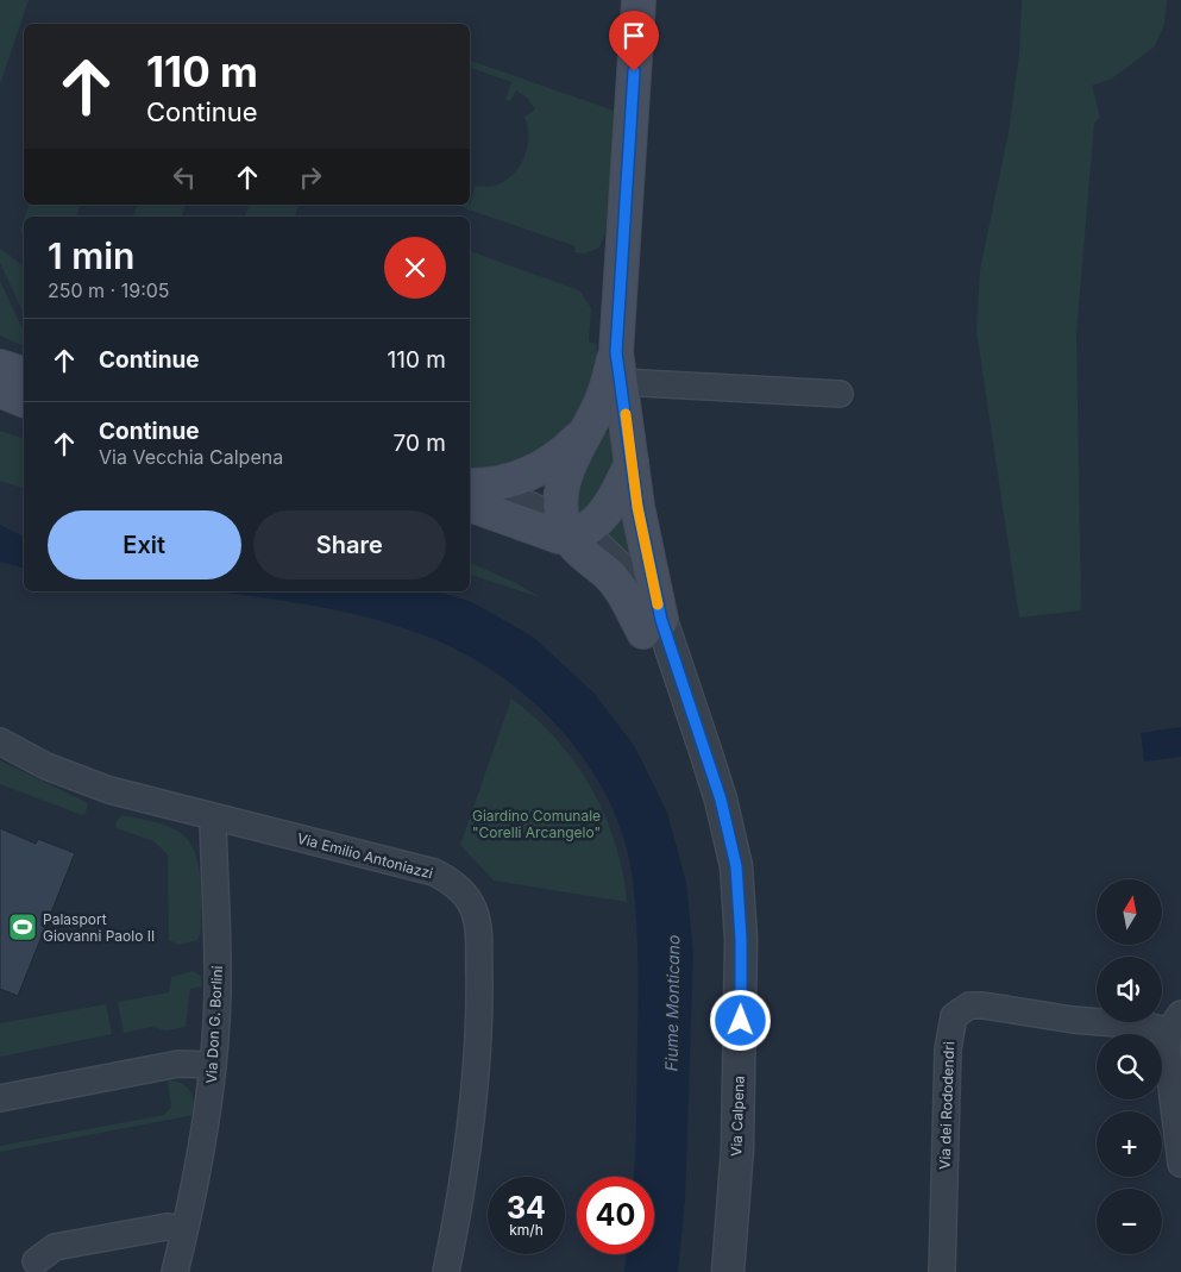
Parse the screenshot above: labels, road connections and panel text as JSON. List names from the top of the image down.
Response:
{
  "streets": {
    "street": [
      "Via Emilio Antoniazzi",
      "Via Don G. Borlini",
      "Via dei Rododendri",
      "Via Calpena"
    ]
  },
  "crossings": [
    ["Via Emilio Antoniazzi", "Via Don G. Borlini"]
  ],
  "water": ["Fiume Monticano"],
  "parks": ["Giardino Comunale \"Corelli Arcangelo\""],
  "places": {
    "sports": ["Palasport Giovanni Paolo II"]
  },
  "north": "top",
  "page": {
    "turn": ["110 m", "Continue"],
    "heading": ["1 min", "250 m · 19:05"],
    "list": [
      {
        "name": "Continue",
        "value": "110 m"
      },
      {
        "name": "Continue",
        "note": "Via Vecchia Calpena",
        "value": "70 m"
      }
    ],
    "buttons": ["Exit", "Share"],
    "map_buttons": ["+", "−"],
    "speed": "34 km/h",
    "limit": "40"
  }
}
